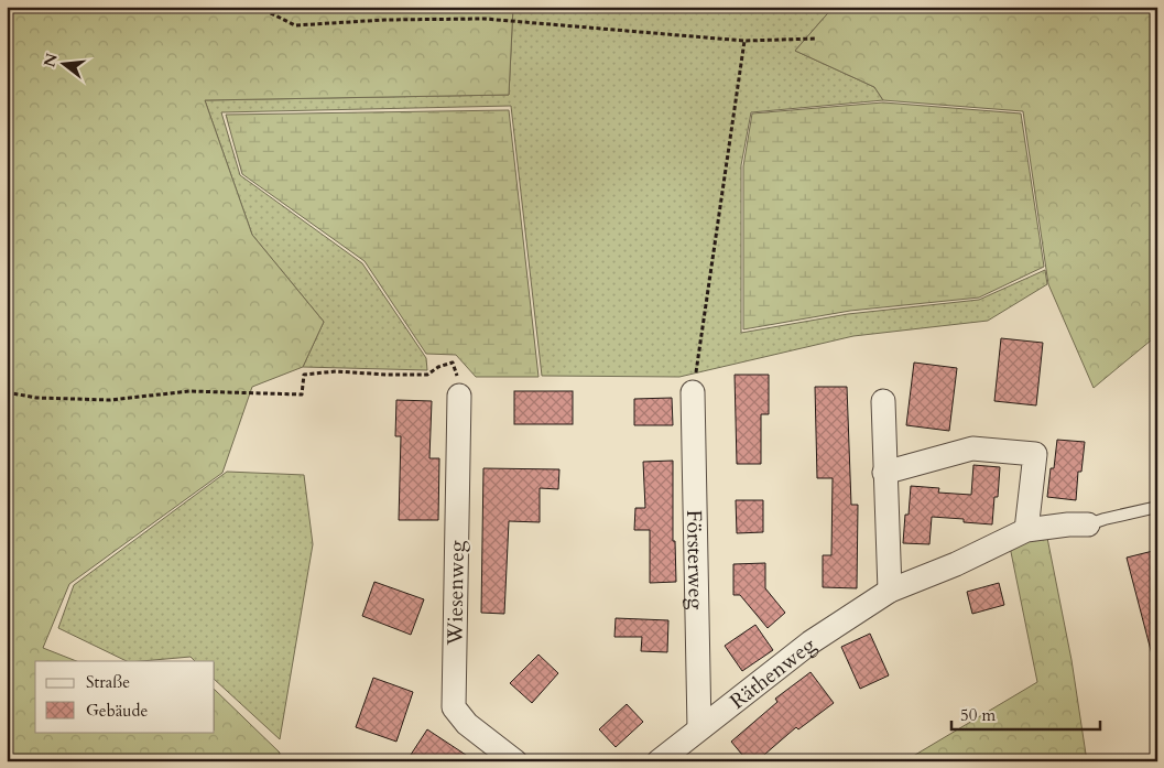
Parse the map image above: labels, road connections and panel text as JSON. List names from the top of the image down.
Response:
{
  "streets": {
    "street": ["Försterweg", "Wiesenweg", "Räthenweg"]
  },
  "crossings": [
    ["Försterweg", "Räthenweg"]
  ],
  "legend": ["Straße", "Gebäude"],
  "scale_bar": "50 m",
  "north": "left"
}
